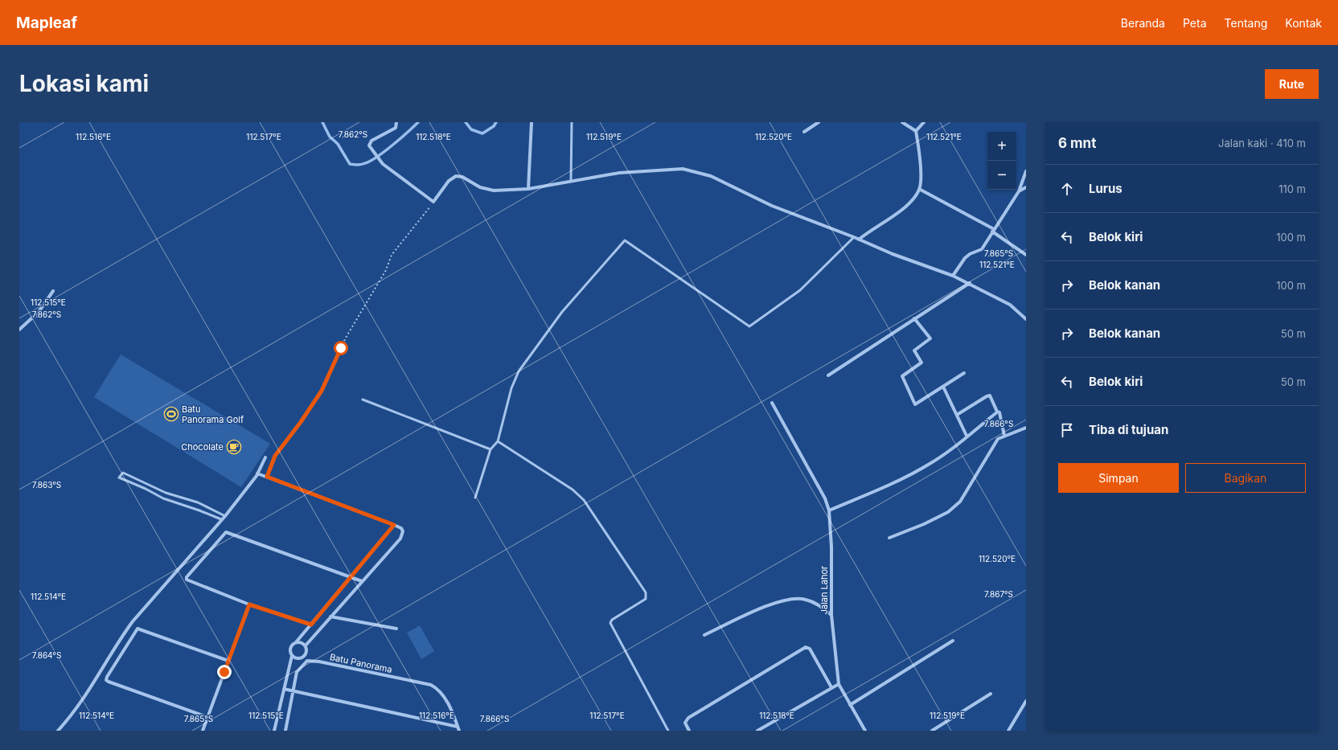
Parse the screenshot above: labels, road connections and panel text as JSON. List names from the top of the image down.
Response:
{
  "streets": {
    "street": ["Jalan Lahor", "Batu Panorama"]
  },
  "places": {
    "sports": ["Batu Panorama Golf"],
    "cafe": ["Chocolate"]
  },
  "page": {
    "header": "Mapleaf",
    "nav": [
      "Beranda",
      "Peta",
      "Tentang",
      "Kontak"
    ],
    "buttons": [
      "Rute",
      ["Simpan", "Bagikan"]
    ],
    "title": "Lokasi kami",
    "heading": ["6 mnt", "Jalan kaki · 410 m"],
    "map_buttons": ["+", "−"],
    "list": [
      ["Lurus", "110 m"],
      ["Belok kiri", "100 m"],
      ["Belok kanan", "100 m"],
      ["Belok kanan", "50 m"],
      ["Belok kiri", "50 m"],
      "Tiba di tujuan"
    ]
  },
  "coordinates": [
    "7.862°S",
    "112.516°E",
    "112.518°E",
    "112.520°E",
    "112.517°E",
    "112.519°E",
    "112.521°E",
    "7.865°S",
    "112.515°E",
    "7.866°S",
    "7.863°S",
    "7.867°S",
    "112.514°E",
    "7.864°S"
  ]
}
